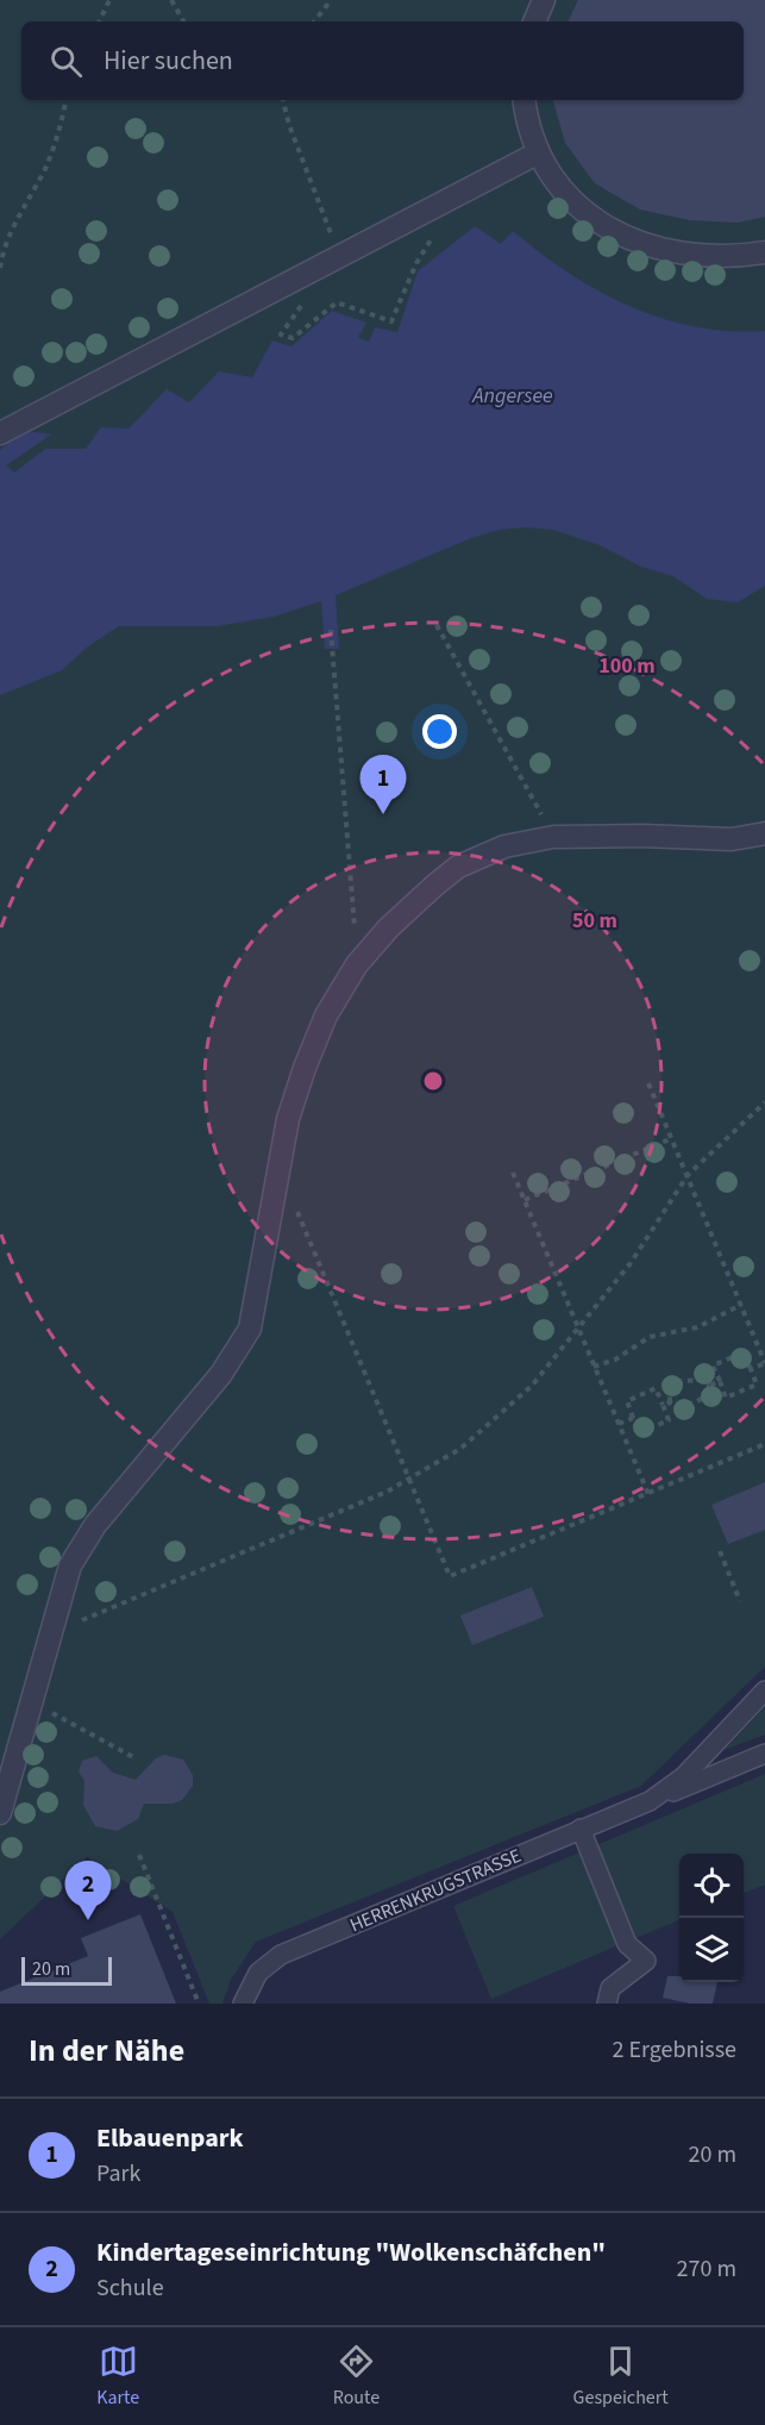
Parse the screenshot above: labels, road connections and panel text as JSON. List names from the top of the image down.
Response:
{
  "streets": {
    "lane": ["HERRENKRUGSTRASSE"]
  },
  "water": ["Angersee"],
  "scale_bar": "20 m",
  "page": {
    "search": "Hier suchen",
    "pins": ["1", "2"],
    "scale": "20 m",
    "heading": ["In der Nähe", "2 Ergebnisse"],
    "list": [
      {
        "mark": "1",
        "name": "Elbauenpark",
        "note": "Park",
        "value": "20 m"
      },
      {
        "mark": "2",
        "name": "Kindertageseinrichtung \"Wolkenschäfchen\"",
        "note": "Schule",
        "value": "270 m"
      }
    ],
    "nav": ["Karte", "Route", "Gespeichert"]
  },
  "rings": ["100 m", "50 m"]
}
